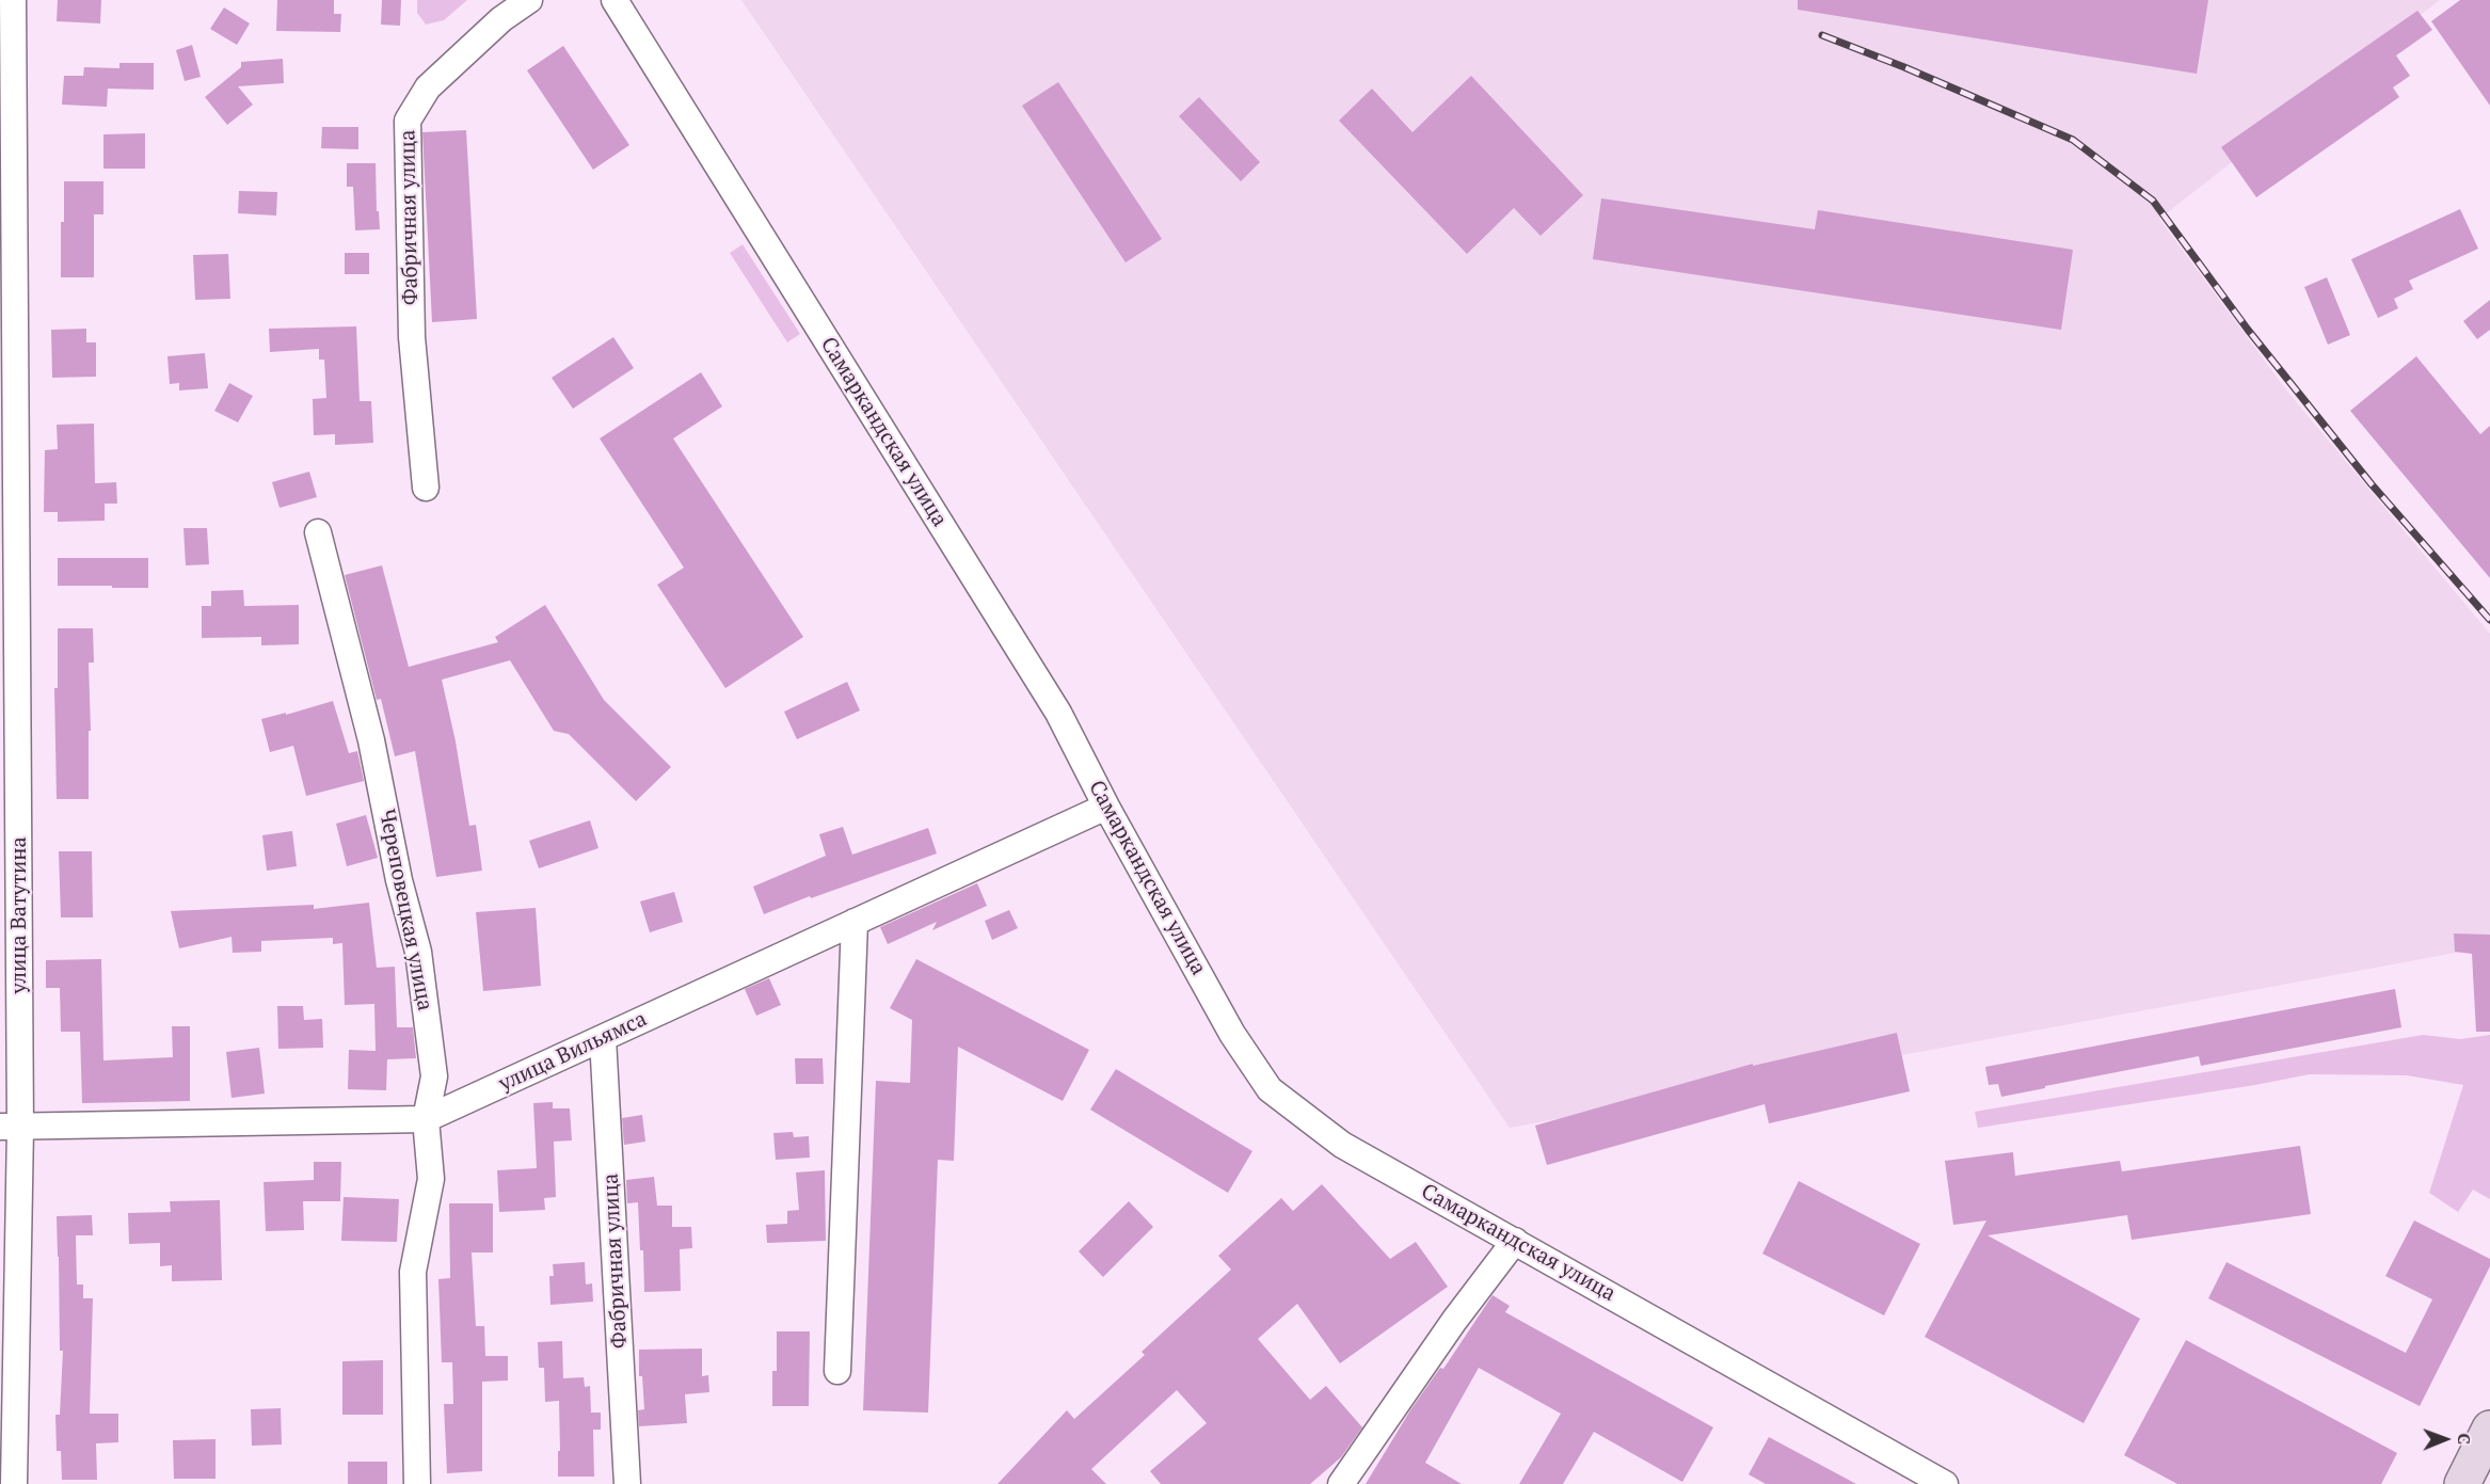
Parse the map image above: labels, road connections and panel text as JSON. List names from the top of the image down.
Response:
{
  "streets": {
    "street": [
      "Фабричная улица",
      "Самаркандская улица",
      "Череповецкая улица",
      "улица Ватутина",
      "улица Вильямса"
    ]
  },
  "crossings": [
    ["Фабричная улица", "улица Вильямса"],
    ["Самаркандская улица", "улица Вильямса"],
    ["Череповецкая улица", "улица Вильямса"],
    ["улица Ватутина", "улица Вильямса"]
  ],
  "north": "right"
}
